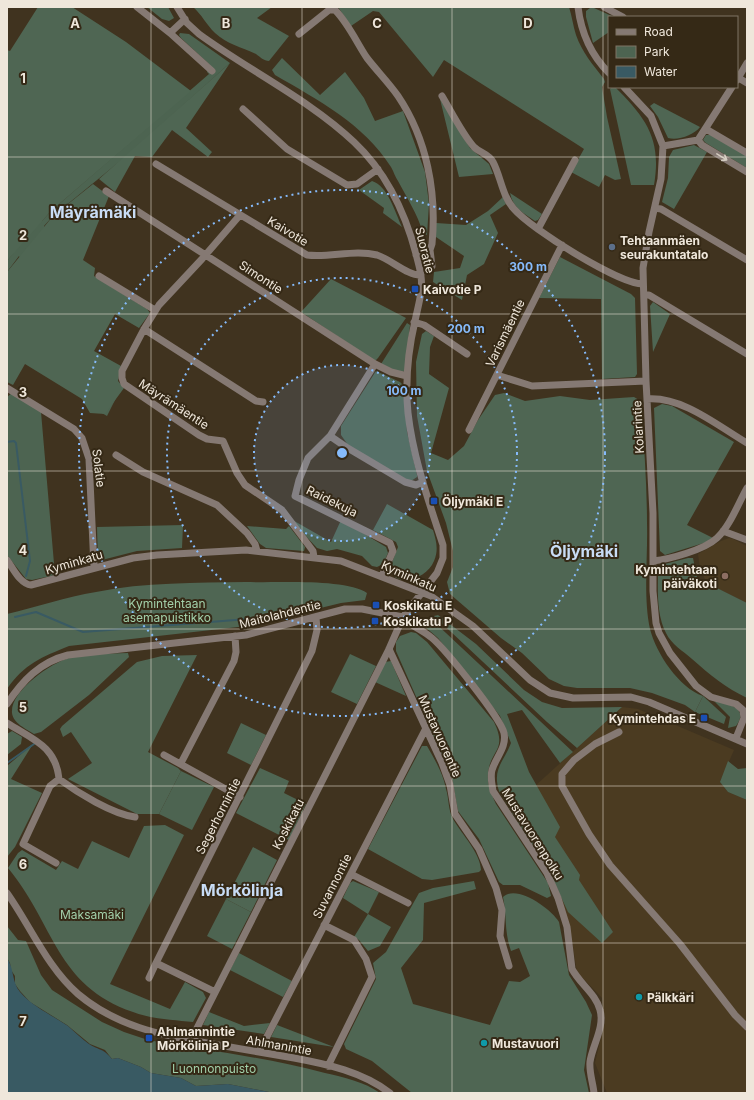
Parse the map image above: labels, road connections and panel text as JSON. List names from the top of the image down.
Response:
{
  "streets": {
    "street": [
      "Kaivotie",
      "Suoratie",
      "Simontie",
      "Varismäentie",
      "Mäyrämäentie",
      "Kolarintie",
      "Solatie",
      "Raidekuja",
      "Kyminkatu",
      "Maitolahdentie",
      "Mustavuorentie",
      "Segerhornintie",
      "Koskikatu",
      "Mustavuorenpolku",
      "Suvannontie",
      "Ahlmanintie"
    ]
  },
  "crossings": [
    ["Kaivotie", "Suoratie"],
    ["Kaivotie", "Mäyrämäentie"],
    ["Suoratie", "Simontie"],
    ["Suoratie", "Kyminkatu"],
    ["Simontie", "Mäyrämäentie"],
    ["Mäyrämäentie", "Kyminkatu"],
    ["Kolarintie", "Kyminkatu"],
    ["Solatie", "Kyminkatu"],
    ["Raidekuja", "Kyminkatu"],
    ["Maitolahdentie", "Segerhornintie"],
    ["Maitolahdentie", "Koskikatu"],
    ["Maitolahdentie", "Mustavuorenpolku"],
    ["Mustavuorentie", "Koskikatu"],
    ["Mustavuorentie", "Suvannontie"],
    ["Koskikatu", "Mustavuorenpolku"],
    ["Koskikatu", "Ahlmanintie"],
    ["Suvannontie", "Ahlmanintie"]
  ],
  "districts": ["Mäyrämäki", "Öljymäki", "Mörkölinja"],
  "parks": ["Kymintehtaan asemapuistikko", "Maksamäki", "Luonnonpuisto"],
  "places": {
    "other": [
      "Tehtaanmäen seurakuntatalo",
      "Kymintehtaan päiväkoti",
      "Pälkkäri",
      "Mustavuori"
    ],
    "transit": [
      "Kaivotie P",
      "Öljymäki E",
      "Koskikatu E",
      "Koskikatu P",
      "Kymintehdas E",
      "Ahlmannintie Mörkölinja P"
    ]
  },
  "legend": ["Road", "Park", "Water"],
  "grid": {
    "columns": [
      "A",
      "B",
      "C",
      "D"
    ],
    "rows": [
      "1",
      "2",
      "3",
      "4",
      "5",
      "6",
      "7"
    ]
  },
  "rings": ["300 m", "200 m", "100 m"]
}
